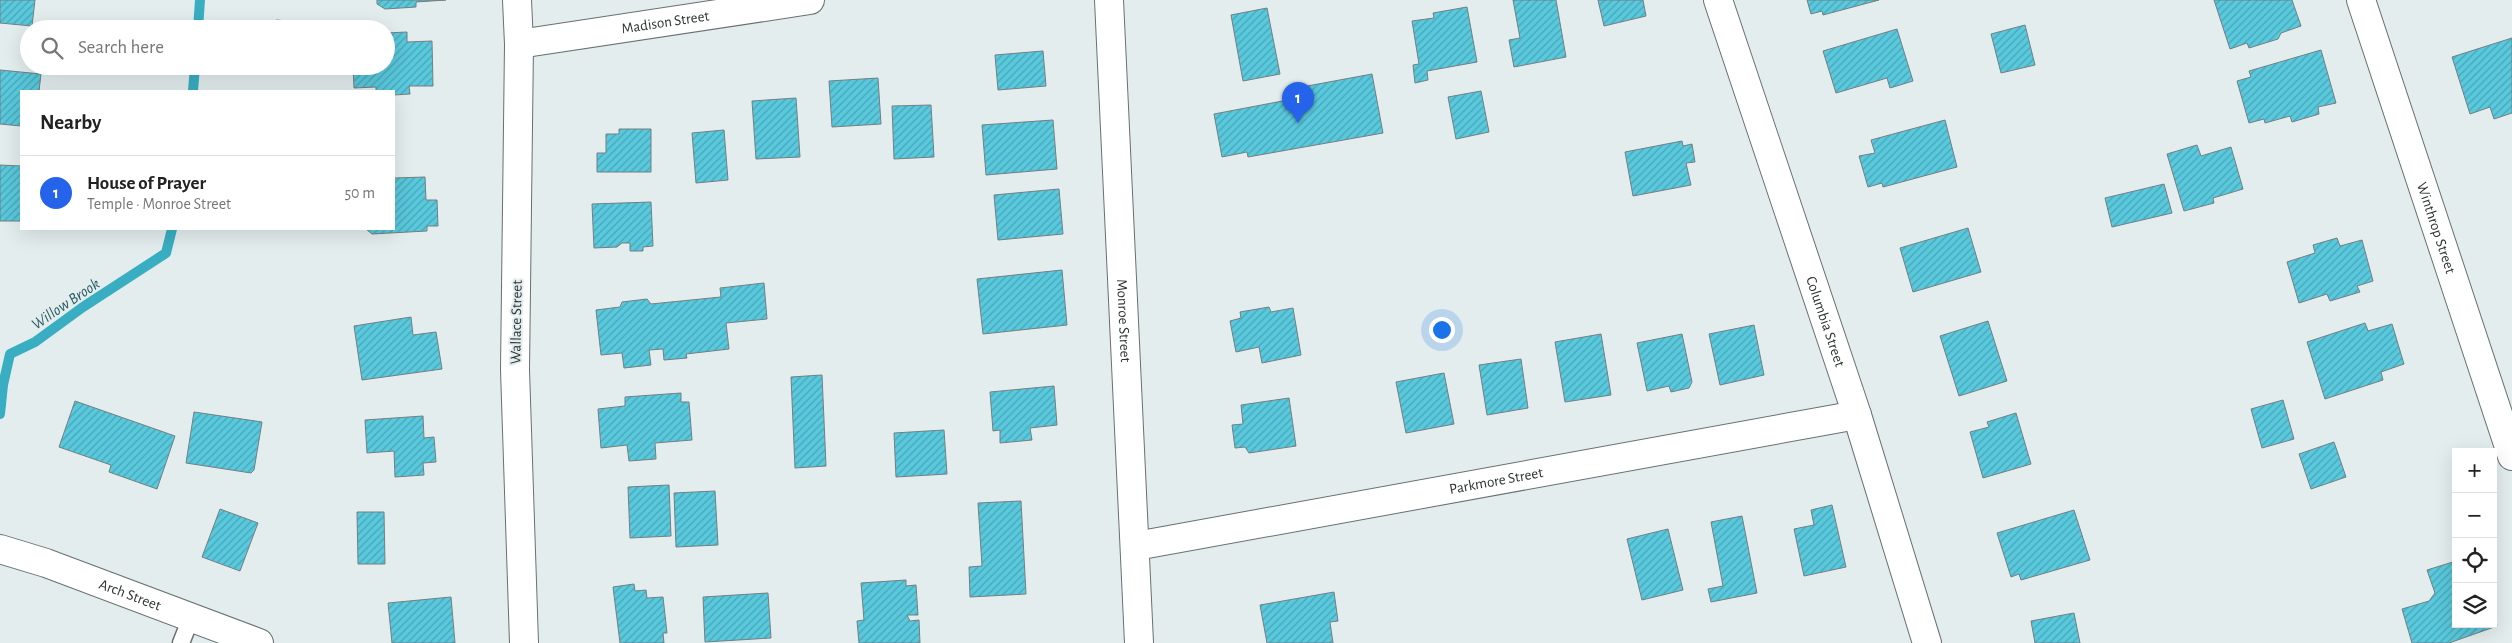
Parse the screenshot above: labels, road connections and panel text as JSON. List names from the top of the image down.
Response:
{
  "streets": {
    "street": [
      "Madison Street",
      "Winthrop Street",
      "Monroe Street",
      "Columbia Street",
      "Wallace Street",
      "Parkmore Street",
      "Arch Street"
    ]
  },
  "crossings": [
    ["Madison Street", "Wallace Street"],
    ["Monroe Street", "Parkmore Street"],
    ["Columbia Street", "Parkmore Street"]
  ],
  "water": ["Willow Brook"],
  "page": {
    "search": "Search here",
    "pins": "1",
    "heading": "Nearby",
    "list": [
      {
        "mark": "1",
        "name": "House of Prayer",
        "note": "Temple · Monroe Street",
        "value": "50 m"
      }
    ],
    "map_buttons": ["+", "−"]
  }
}
